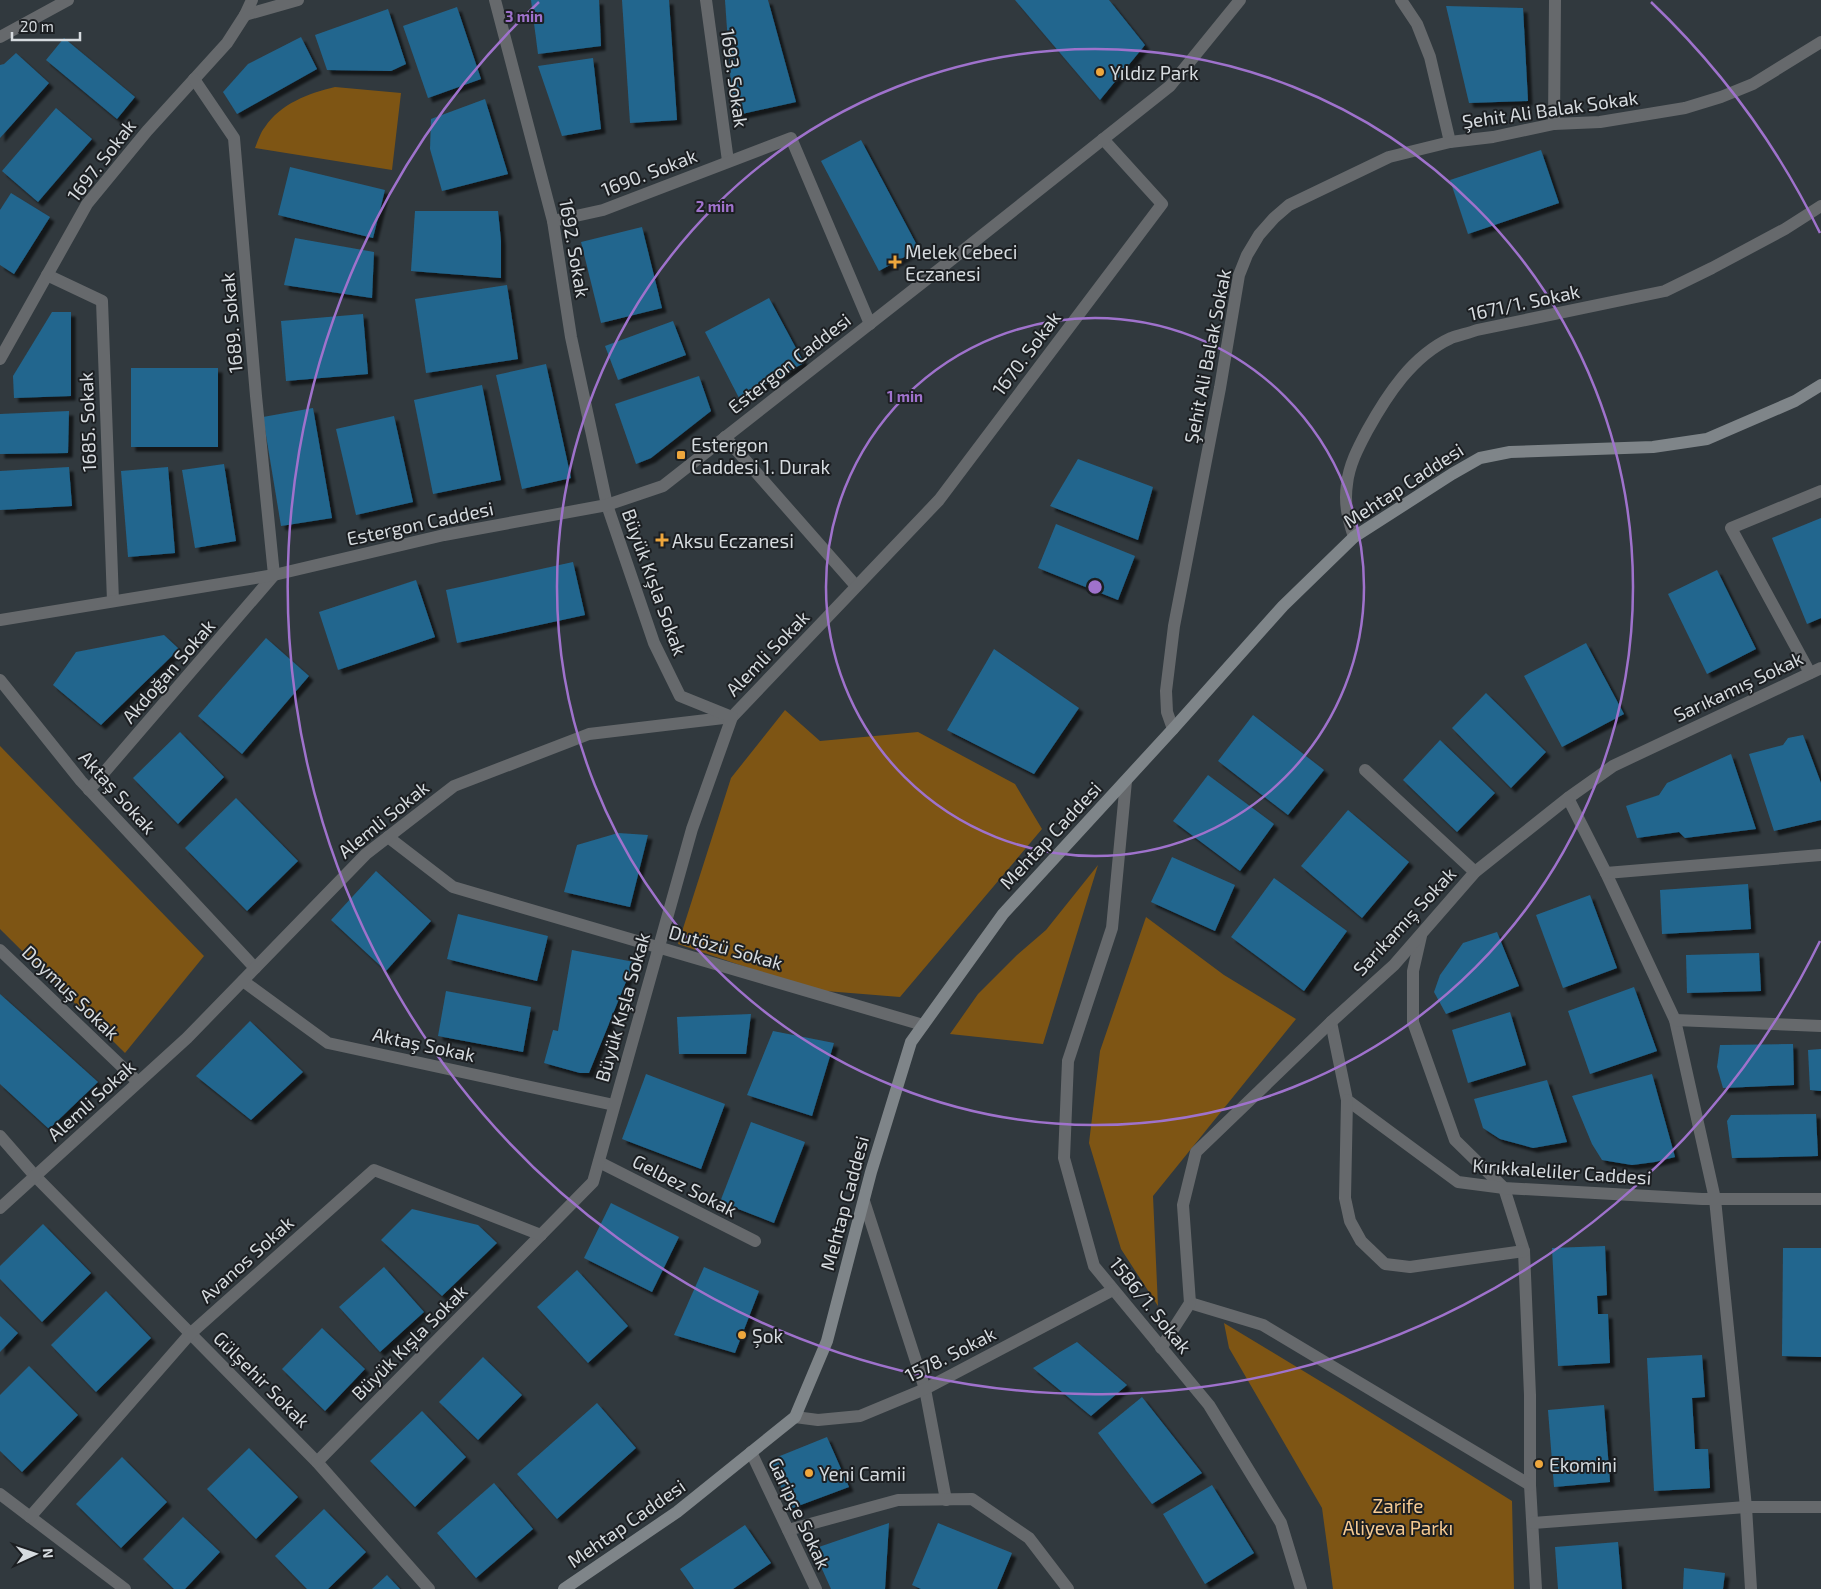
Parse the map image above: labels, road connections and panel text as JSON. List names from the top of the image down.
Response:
{
  "streets": {
    "main road": ["Mehtap Caddesi"],
    "street": [
      "1693. Sokak",
      "Şehit Ali Balak Sokak",
      "1697. Sokak",
      "1690. Sokak",
      "1692. Sokak",
      "1671/1. Sokak",
      "1689. Sokak",
      "1670. Sokak",
      "Estergon Caddesi",
      "1685. Sokak",
      "Büyük Kışla Sokak",
      "Alemli Sokak",
      "Akdoğan Sokak",
      "Sarıkamış Sokak",
      "Aktaş Sokak",
      "Dutözü Sokak",
      "Doymuş Sokak",
      "Kırıkkaleliler Caddesi",
      "Gelbez Sokak",
      "Avanos Sokak",
      "1586/1. Sokak",
      "1578. Sokak",
      "Gülşehir Sokak",
      "Garipçe Sokak"
    ]
  },
  "crossings": [
    ["1693. Sokak", "1690. Sokak"],
    ["Şehit Ali Balak Sokak", "Mehtap Caddesi"],
    ["1697. Sokak", "1689. Sokak"],
    ["1697. Sokak", "1685. Sokak"],
    ["1690. Sokak", "1692. Sokak"],
    ["1690. Sokak", "Estergon Caddesi"],
    ["1692. Sokak", "Estergon Caddesi"],
    ["1692. Sokak", "Büyük Kışla Sokak"],
    ["1671/1. Sokak", "Mehtap Caddesi"],
    ["1689. Sokak", "Estergon Caddesi"],
    ["1689. Sokak", "Akdoğan Sokak"],
    ["1670. Sokak", "Estergon Caddesi"],
    ["1670. Sokak", "Alemli Sokak"],
    ["Estergon Caddesi", "1685. Sokak"],
    ["Estergon Caddesi", "Büyük Kışla Sokak"],
    ["Estergon Caddesi", "Akdoğan Sokak"],
    ["Mehtap Caddesi", "Dutözü Sokak"],
    ["Mehtap Caddesi", "1586/1. Sokak"],
    ["Mehtap Caddesi", "1578. Sokak"],
    ["Mehtap Caddesi", "Garipçe Sokak"],
    ["Büyük Kışla Sokak", "Alemli Sokak"],
    ["Büyük Kışla Sokak", "Aktaş Sokak"],
    ["Büyük Kışla Sokak", "Dutözü Sokak"],
    ["Büyük Kışla Sokak", "Gelbez Sokak"],
    ["Büyük Kışla Sokak", "Avanos Sokak"],
    ["Büyük Kışla Sokak", "Gülşehir Sokak"],
    ["Alemli Sokak", "Aktaş Sokak"],
    ["Alemli Sokak", "Dutözü Sokak"],
    ["Alemli Sokak", "Doymuş Sokak"],
    ["Alemli Sokak", "Gülşehir Sokak"],
    ["Akdoğan Sokak", "Aktaş Sokak"],
    ["Avanos Sokak", "Gülşehir Sokak"],
    ["1586/1. Sokak", "1578. Sokak"]
  ],
  "parks": ["Zarife Aliyeva Parkı"],
  "places": {
    "other": [
      "Yıldız Park",
      "Şok",
      "Ekomini",
      "Yeni Camii"
    ],
    "health": ["Melek Cebeci Eczanesi", "Aksu Eczanesi"],
    "transit": ["Estergon Caddesi 1. Durak"]
  },
  "scale_bar": "20 m",
  "north": "right",
  "rings": ["3 min", "2 min", "1 min"]
}
